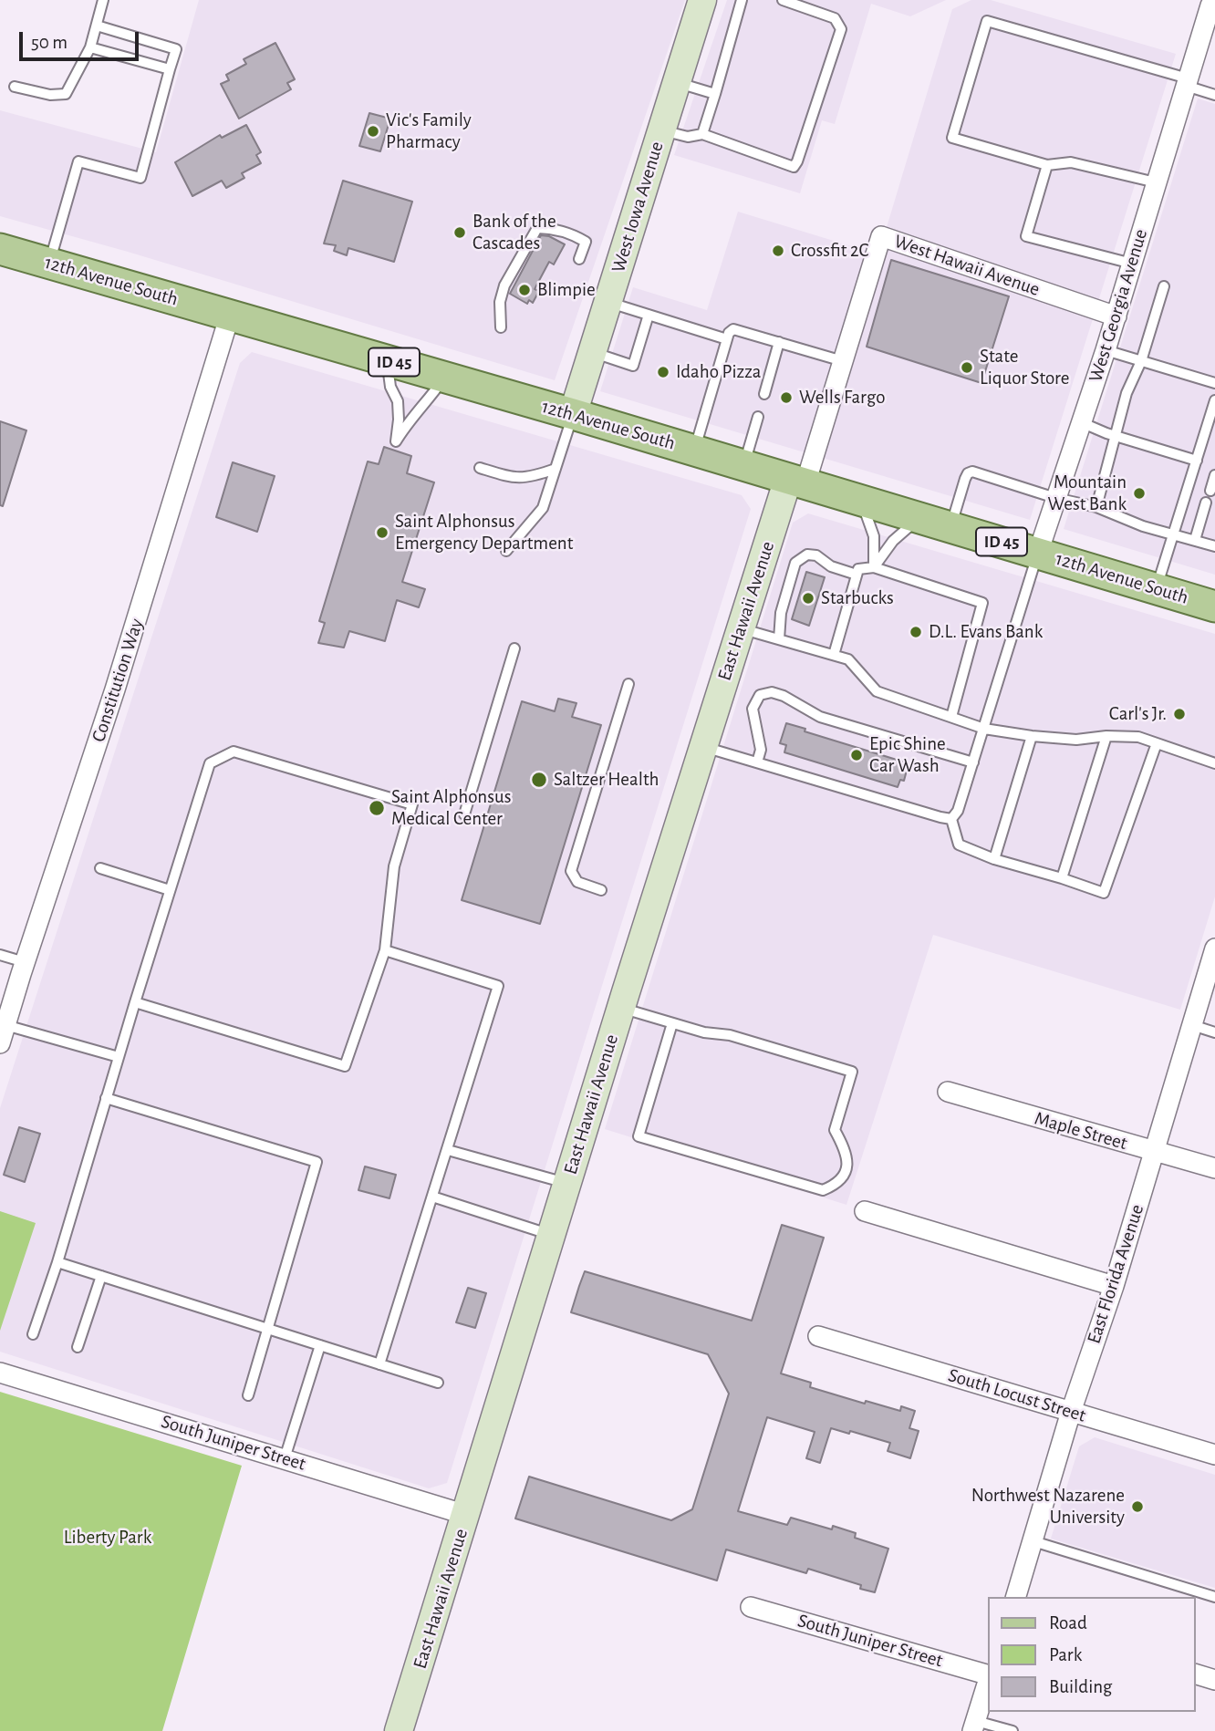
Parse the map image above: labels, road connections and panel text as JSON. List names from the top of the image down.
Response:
{
  "streets": {
    "main road": ["12th Avenue South", "ID 45"],
    "street": [
      "West Iowa Avenue",
      "West Hawaii Avenue",
      "West Georgia Avenue",
      "East Hawaii Avenue",
      "Constitution Way",
      "Maple Street",
      "East Florida Avenue",
      "South Locust Street",
      "South Juniper Street"
    ]
  },
  "crossings": [
    ["West Iowa Avenue", "12th Avenue South"],
    ["West Hawaii Avenue", "12th Avenue South"],
    ["West Hawaii Avenue", "West Georgia Avenue"],
    ["West Hawaii Avenue", "East Hawaii Avenue"],
    ["12th Avenue South", "West Georgia Avenue"],
    ["12th Avenue South", "East Hawaii Avenue"],
    ["12th Avenue South", "Constitution Way"],
    ["East Hawaii Avenue", "South Juniper Street"],
    ["Maple Street", "East Florida Avenue"],
    ["East Florida Avenue", "South Locust Street"]
  ],
  "parks": ["Liberty Park"],
  "places": [
    "Vic's Family Pharmacy",
    "Bank of the Cascades",
    "Crossfit 2C",
    "Blimpie",
    "State Liquor Store",
    "Idaho Pizza",
    "Wells Fargo",
    "Mountain West Bank",
    "Saint Alphonsus Emergency Department",
    "Starbucks",
    "D.L. Evans Bank",
    "Carl's Jr.",
    "Epic Shine Car Wash",
    "Saltzer Health",
    "Saint Alphonsus Medical Center",
    "Northwest Nazarene University"
  ],
  "legend": ["Road", "Park", "Building"],
  "scale_bar": "50 m"
}
